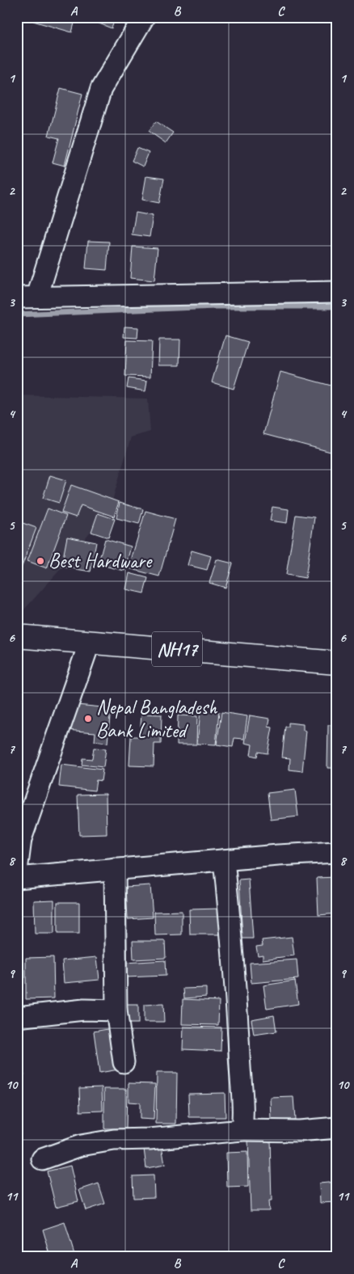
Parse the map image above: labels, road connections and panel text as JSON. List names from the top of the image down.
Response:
{
  "streets": {
    "highway": ["NH17"]
  },
  "places": ["Best Hardware", "Nepal Bangladesh Bank Limited"],
  "grid": {
    "columns": ["A", "B", "C"],
    "rows": [
      "1",
      "2",
      "3",
      "4",
      "5",
      "6",
      "7",
      "8",
      "9",
      "10",
      "11"
    ]
  }
}
